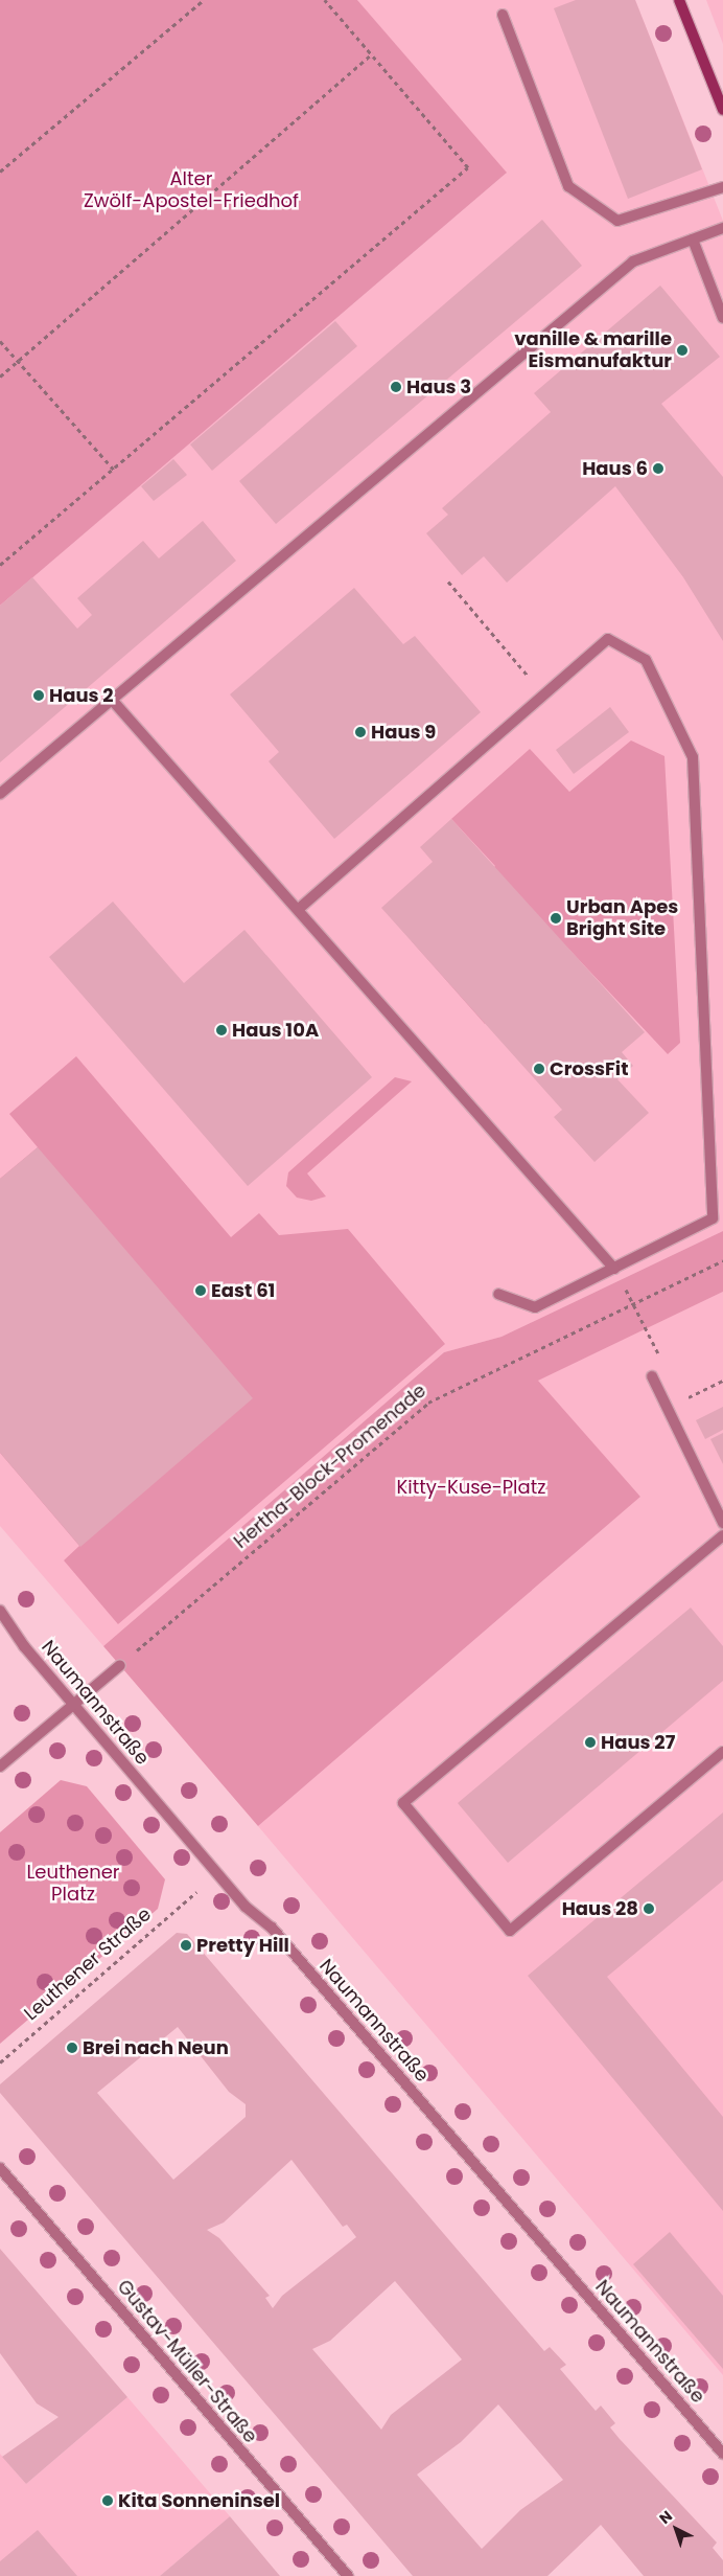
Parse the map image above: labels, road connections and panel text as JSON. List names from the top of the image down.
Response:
{
  "streets": {
    "street": ["Naumannstraße", "Gustav-Müller-Straße"],
    "path": ["Hertha-Block-Promenade", "Leuthener Straße"]
  },
  "parks": ["Alter Zwölf-Apostel-Friedhof", "Kitty-Kuse-Platz", "Leuthener Platz"],
  "places": [
    "vanille & marille Eismanufaktur",
    "Haus 3",
    "Haus 6",
    "Haus 2",
    "Haus 9",
    "Urban Apes Bright Site",
    "Haus 10A",
    "CrossFit",
    "East 61",
    "Haus 27",
    "Haus 28",
    "Pretty Hill",
    "Brei nach Neun",
    "Kita Sonneninsel"
  ],
  "north": "top left"
}
